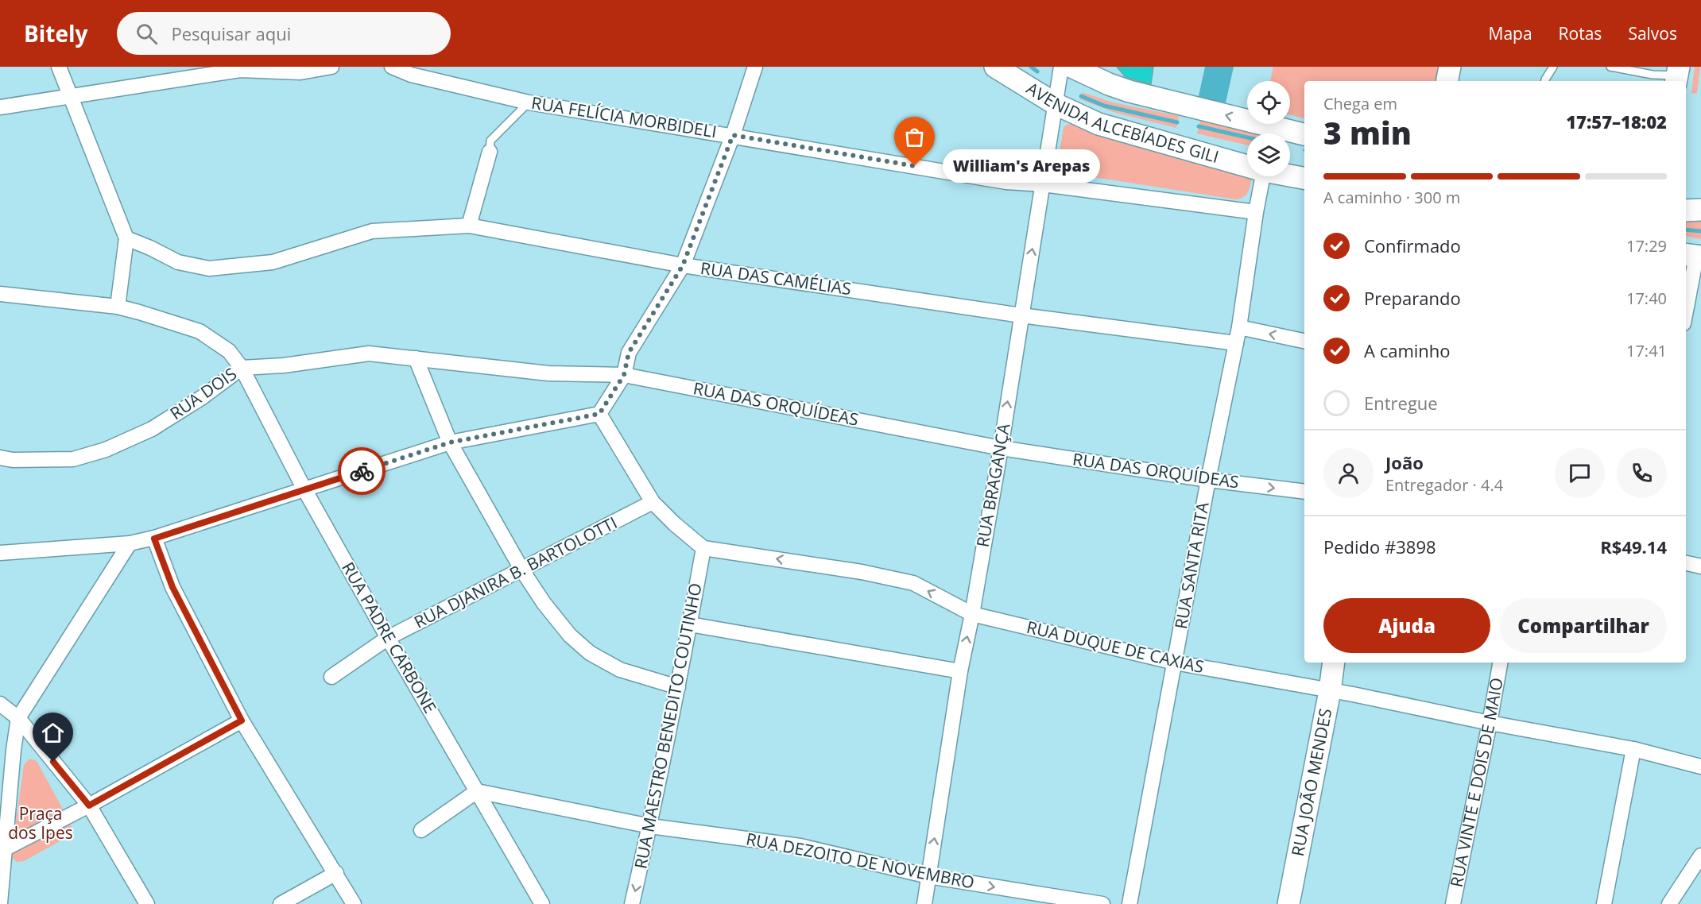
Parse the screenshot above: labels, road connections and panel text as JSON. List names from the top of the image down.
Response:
{
  "streets": {
    "street": [
      "RUA FELÍCIA MORBIDELI",
      "AVENIDA ALCEBÍADES GILI",
      "RUA DAS CAMÉLIAS",
      "RUA DOIS",
      "RUA DAS ORQUÍDEAS",
      "RUA BRAGANÇA",
      "RUA SANTA RITA",
      "RUA DJANIRA B. BARTOLOTTI",
      "RUA PADRE CARBONE",
      "RUA DUQUE DE CAXIAS",
      "RUA MAESTRO BENEDITO COUTINHO",
      "RUA JOÃO MENDES",
      "RUA VINTE E DOIS DE MAIO",
      "RUA DEZOITO DE NOVEMBRO"
    ]
  },
  "crossings": [
    ["RUA FELÍCIA MORBIDELI", "RUA BRAGANÇA"],
    ["RUA FELÍCIA MORBIDELI", "RUA SANTA RITA"],
    ["AVENIDA ALCEBÍADES GILI", "RUA BRAGANÇA"],
    ["RUA DAS CAMÉLIAS", "RUA BRAGANÇA"],
    ["RUA DAS CAMÉLIAS", "RUA SANTA RITA"],
    ["RUA DOIS", "RUA DAS ORQUÍDEAS"],
    ["RUA DOIS", "RUA PADRE CARBONE"],
    ["RUA DAS ORQUÍDEAS", "RUA BRAGANÇA"],
    ["RUA DAS ORQUÍDEAS", "RUA SANTA RITA"],
    ["RUA DAS ORQUÍDEAS", "RUA PADRE CARBONE"],
    ["RUA BRAGANÇA", "RUA DUQUE DE CAXIAS"],
    ["RUA BRAGANÇA", "RUA DEZOITO DE NOVEMBRO"],
    ["RUA SANTA RITA", "RUA DUQUE DE CAXIAS"],
    ["RUA DJANIRA B. BARTOLOTTI", "RUA PADRE CARBONE"],
    ["RUA PADRE CARBONE", "RUA DEZOITO DE NOVEMBRO"],
    ["RUA DUQUE DE CAXIAS", "RUA MAESTRO BENEDITO COUTINHO"],
    ["RUA DUQUE DE CAXIAS", "RUA JOÃO MENDES"],
    ["RUA DUQUE DE CAXIAS", "RUA VINTE E DOIS DE MAIO"],
    ["RUA MAESTRO BENEDITO COUTINHO", "RUA DEZOITO DE NOVEMBRO"]
  ],
  "one_way": ["RUA BRAGANÇA"],
  "parks": ["Praça dos Ipes"],
  "places": ["William's Arepas"],
  "page": {
    "header": "Bitely",
    "search": "Pesquisar aqui",
    "nav": ["Mapa", "Rotas", "Salvos"],
    "heading": ["3 min", "Chega em", "17:57–18:02"],
    "panel": [
      "João",
      "Entregador · 4.4",
      "Pedido #3898",
      "R$49.14"
    ],
    "bubble": "William's Arepas",
    "bar": "A caminho · 300 m",
    "list": [
      ["Confirmado", "17:29"],
      ["Preparando", "17:40"],
      ["A caminho", "17:41"],
      "Entregue"
    ],
    "buttons": ["Ajuda", "Compartilhar"]
  }
}
